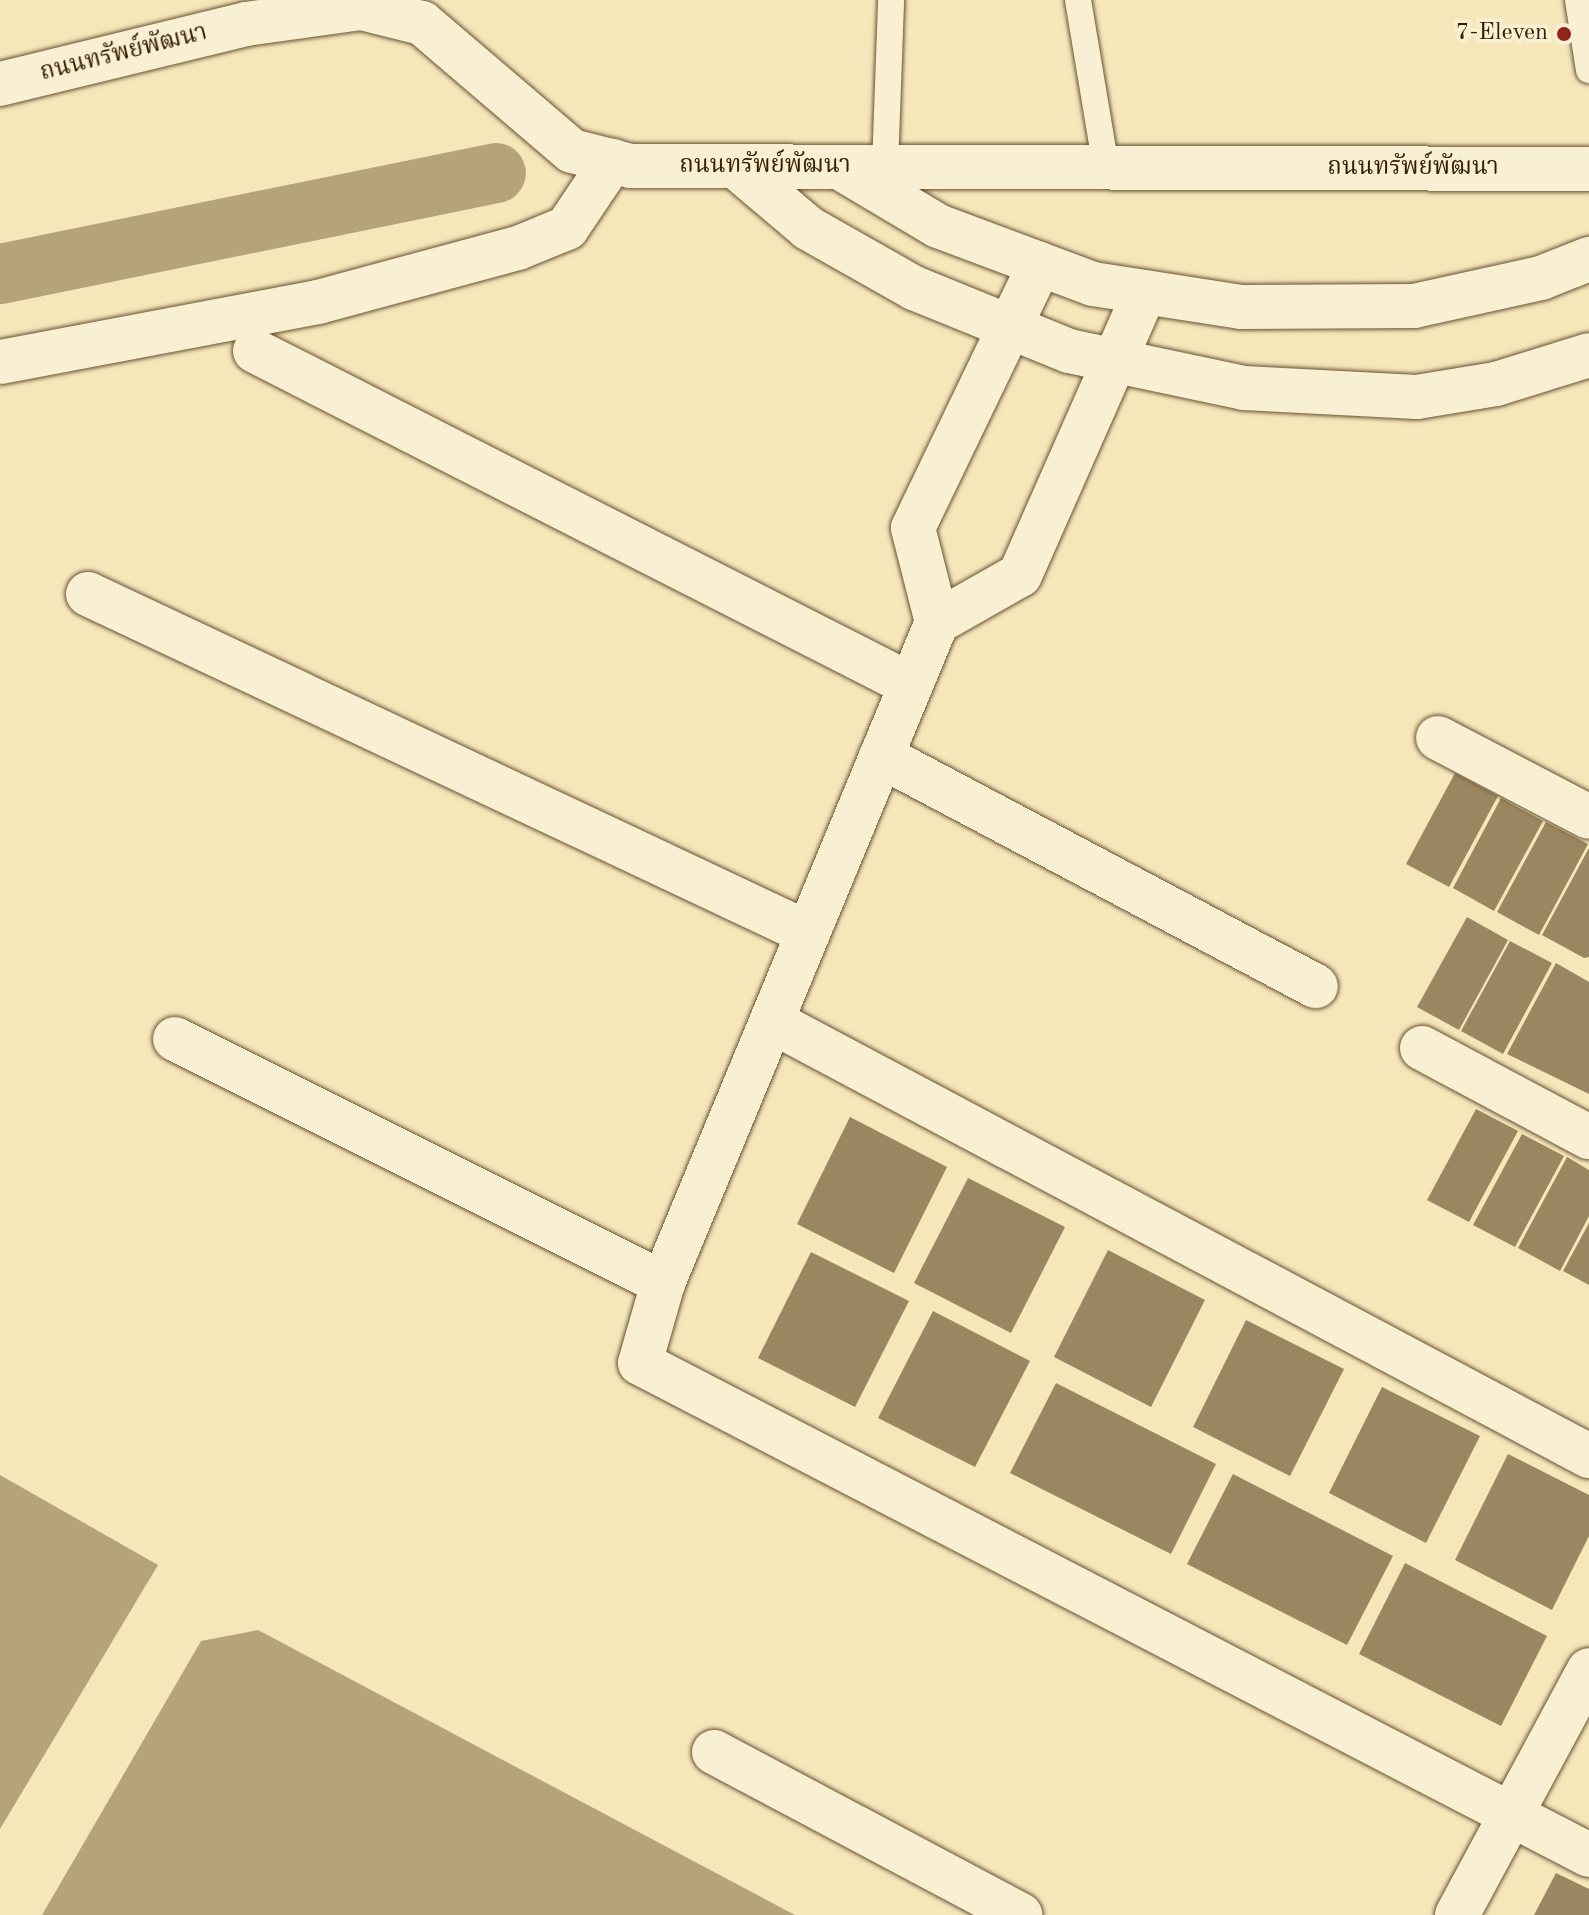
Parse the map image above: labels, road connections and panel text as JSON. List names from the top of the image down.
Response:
{
  "streets": {
    "street": ["ถนนทรัพย์พัฒนา"]
  },
  "places": ["7-Eleven"]
}
